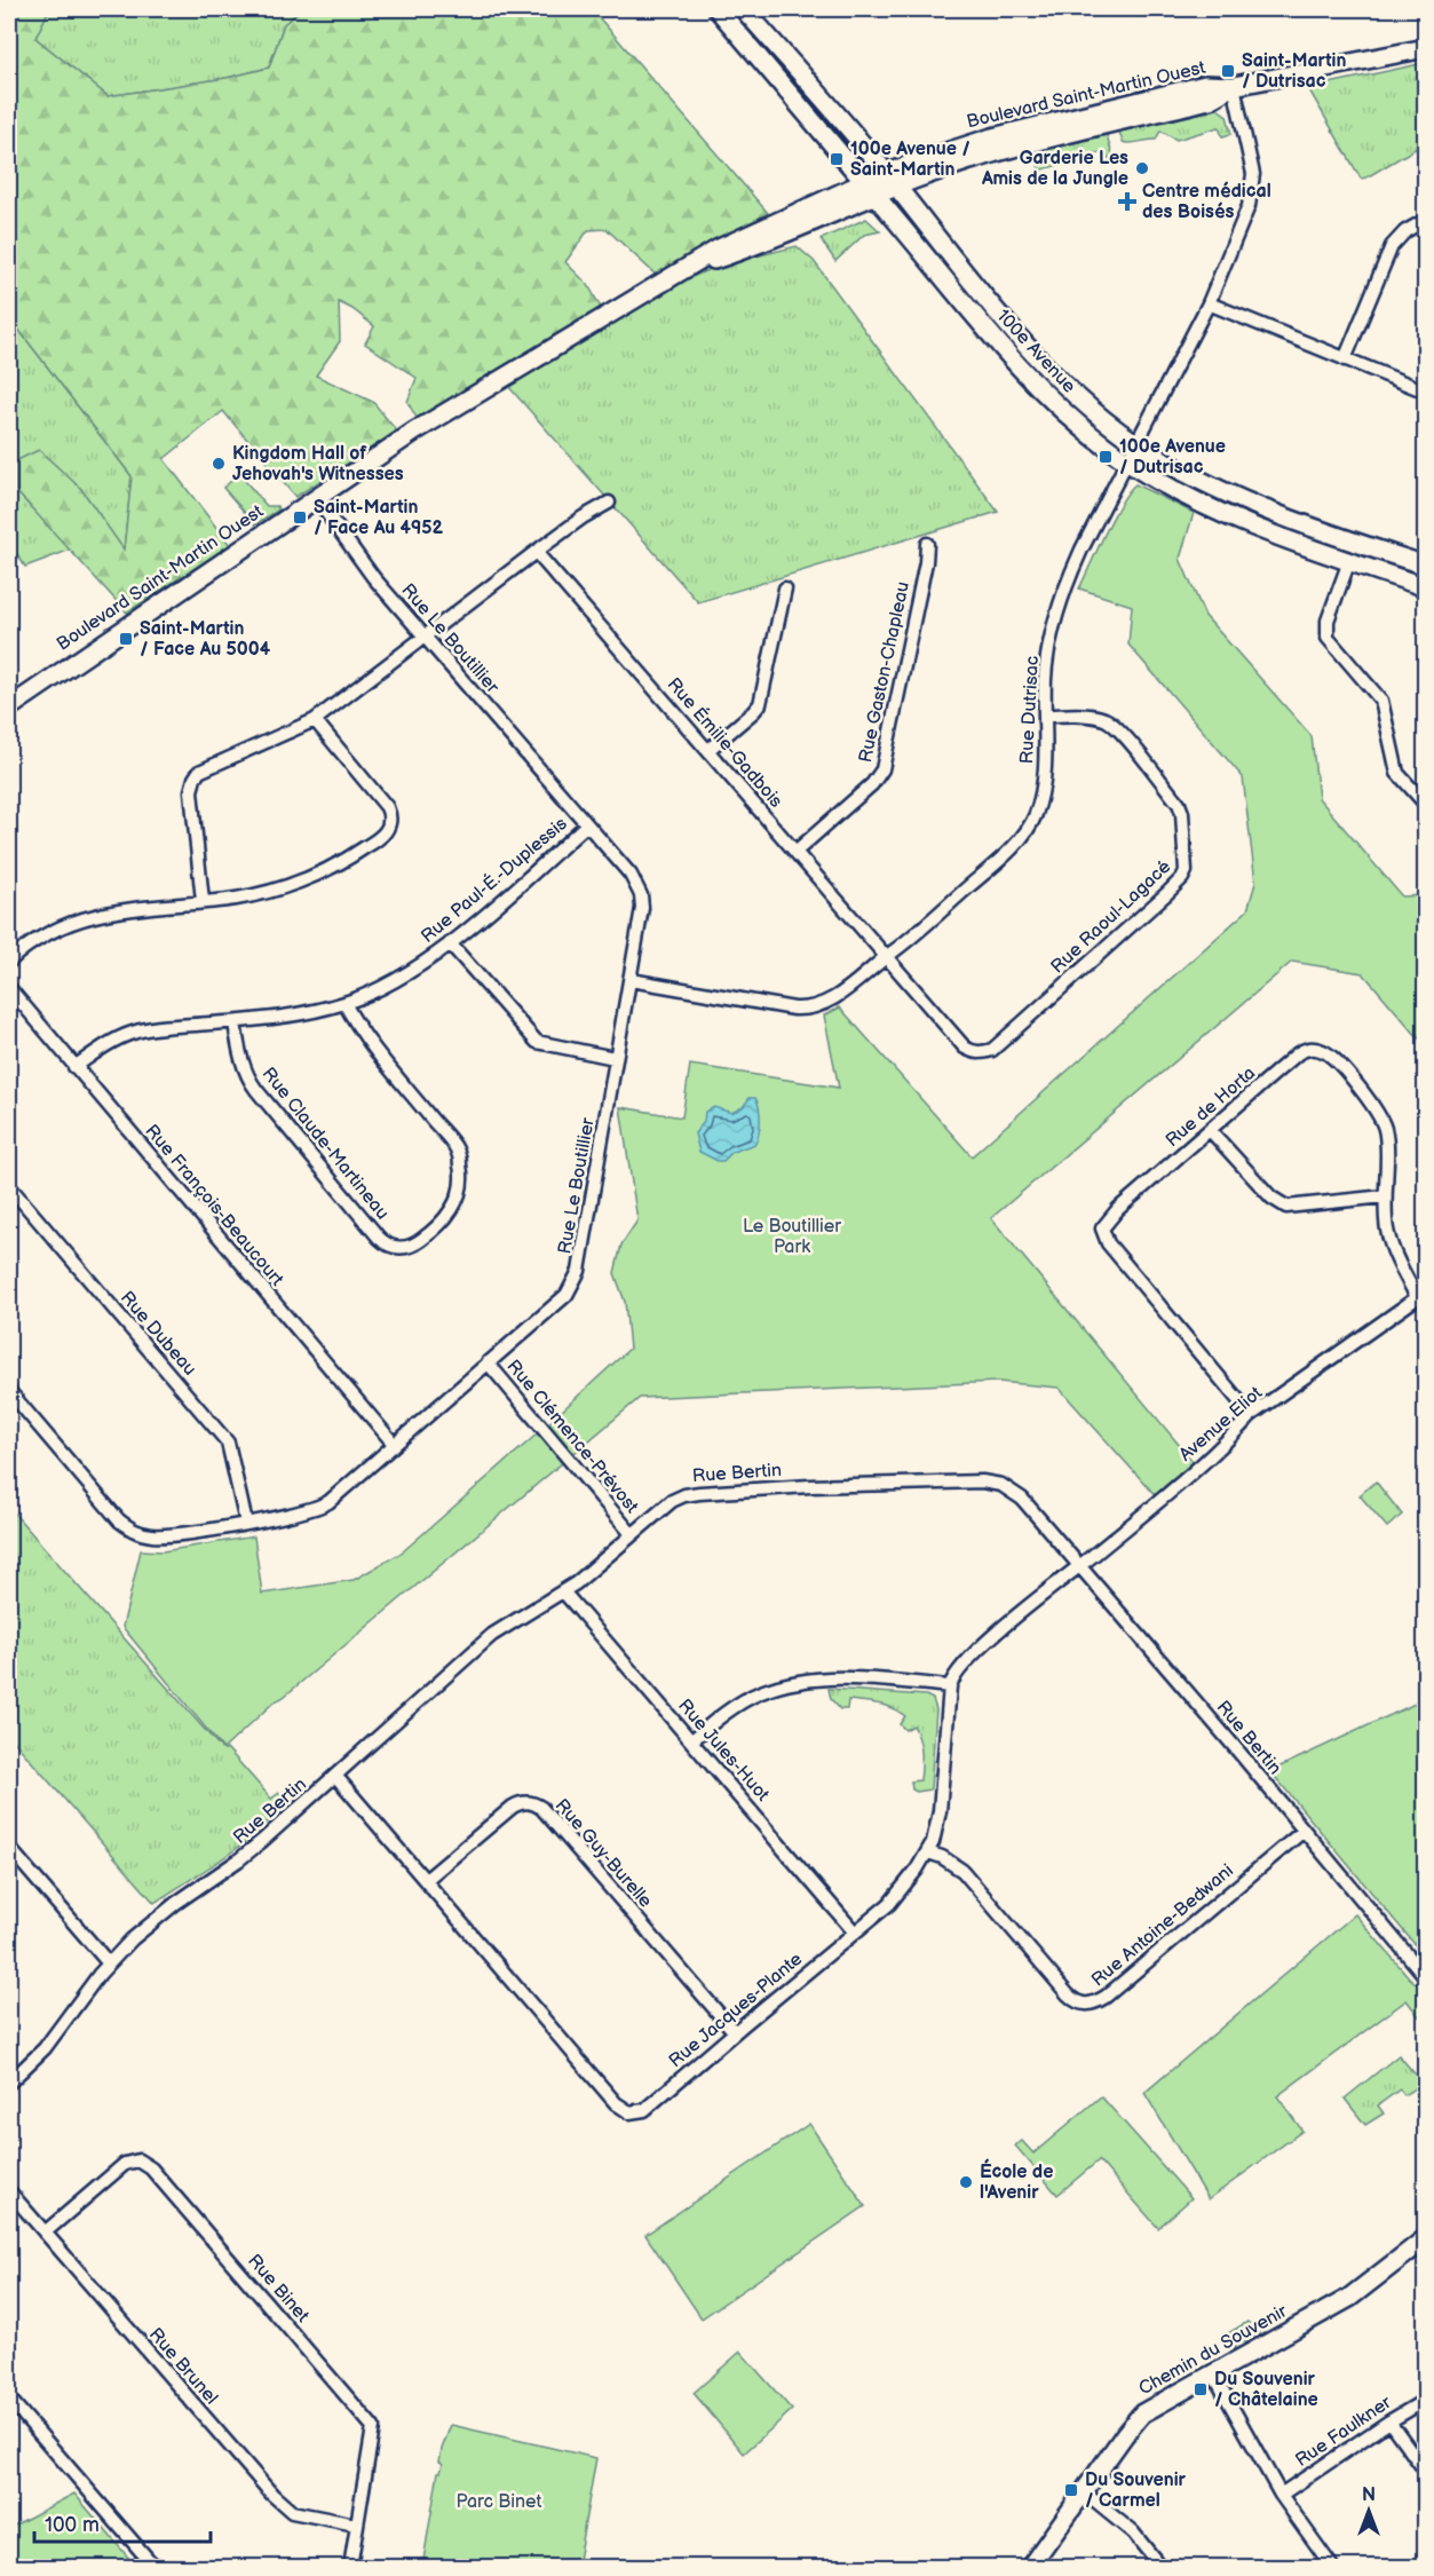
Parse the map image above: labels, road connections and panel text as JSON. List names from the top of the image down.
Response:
{
  "streets": {
    "street": [
      "Boulevard Saint-Martin Ouest",
      "100e Avenue",
      "Rue Le Boutillier",
      "Rue Gaston-Chapleau",
      "Rue Dutrisac",
      "Rue Émilie-Gadbois",
      "Rue Paul-É.-Duplessis",
      "Rue Raoul-Lagacé",
      "Rue de Horta",
      "Rue Claude-Martineau",
      "Rue François-Beaucourt",
      "Rue Dubeau",
      "Avenue Eliot",
      "Rue Clémence-Prévost",
      "Rue Bertin",
      "Rue Jules-Huot",
      "Rue Guy-Burelle",
      "Rue Antoine-Bedwani",
      "Rue Jacques-Plante",
      "Rue Binet",
      "Chemin du Souvenir",
      "Rue Brunel",
      "Rue Faulkner"
    ]
  },
  "crossings": [
    ["Boulevard Saint-Martin Ouest", "100e Avenue"],
    ["Boulevard Saint-Martin Ouest", "Rue Le Boutillier"],
    ["Boulevard Saint-Martin Ouest", "Rue Dutrisac"],
    ["100e Avenue", "Rue Dutrisac"],
    ["Rue Le Boutillier", "Rue Dutrisac"],
    ["Rue Le Boutillier", "Rue Paul-É.-Duplessis"],
    ["Rue Le Boutillier", "Rue François-Beaucourt"],
    ["Rue Le Boutillier", "Rue Dubeau"],
    ["Rue Le Boutillier", "Rue Clémence-Prévost"],
    ["Rue Gaston-Chapleau", "Rue Émilie-Gadbois"],
    ["Rue Dutrisac", "Rue Émilie-Gadbois"],
    ["Rue Dutrisac", "Rue Raoul-Lagacé"],
    ["Rue Émilie-Gadbois", "Rue Raoul-Lagacé"],
    ["Rue Paul-É.-Duplessis", "Rue Claude-Martineau"],
    ["Rue Paul-É.-Duplessis", "Rue François-Beaucourt"],
    ["Rue de Horta", "Avenue Eliot"],
    ["Avenue Eliot", "Rue Bertin"],
    ["Avenue Eliot", "Rue Jacques-Plante"],
    ["Rue Clémence-Prévost", "Rue Bertin"],
    ["Rue Bertin", "Rue Jules-Huot"],
    ["Rue Bertin", "Rue Antoine-Bedwani"],
    ["Rue Bertin", "Rue Jacques-Plante"],
    ["Rue Jules-Huot", "Rue Jacques-Plante"],
    ["Rue Guy-Burelle", "Rue Jacques-Plante"],
    ["Rue Antoine-Bedwani", "Rue Jacques-Plante"],
    ["Rue Binet", "Rue Brunel"]
  ],
  "parks": ["Le Boutillier Park", "Parc Binet"],
  "places": {
    "transit": [
      "Saint-Martin / Dutrisac",
      "100e Avenue / Saint-Martin",
      "100e Avenue / Dutrisac",
      "Saint-Martin / Face Au 4952",
      "Saint-Martin / Face Au 5004",
      "Du Souvenir / Châtelaine",
      "Du Souvenir / Carmel"
    ],
    "other": ["Garderie Les Amis de la Jungle", "Kingdom Hall of Jehovah's Witnesses", "École de l'Avenir"],
    "health": ["Centre médical des Boisés"]
  },
  "scale_bar": "100 m",
  "north": "top"
}
